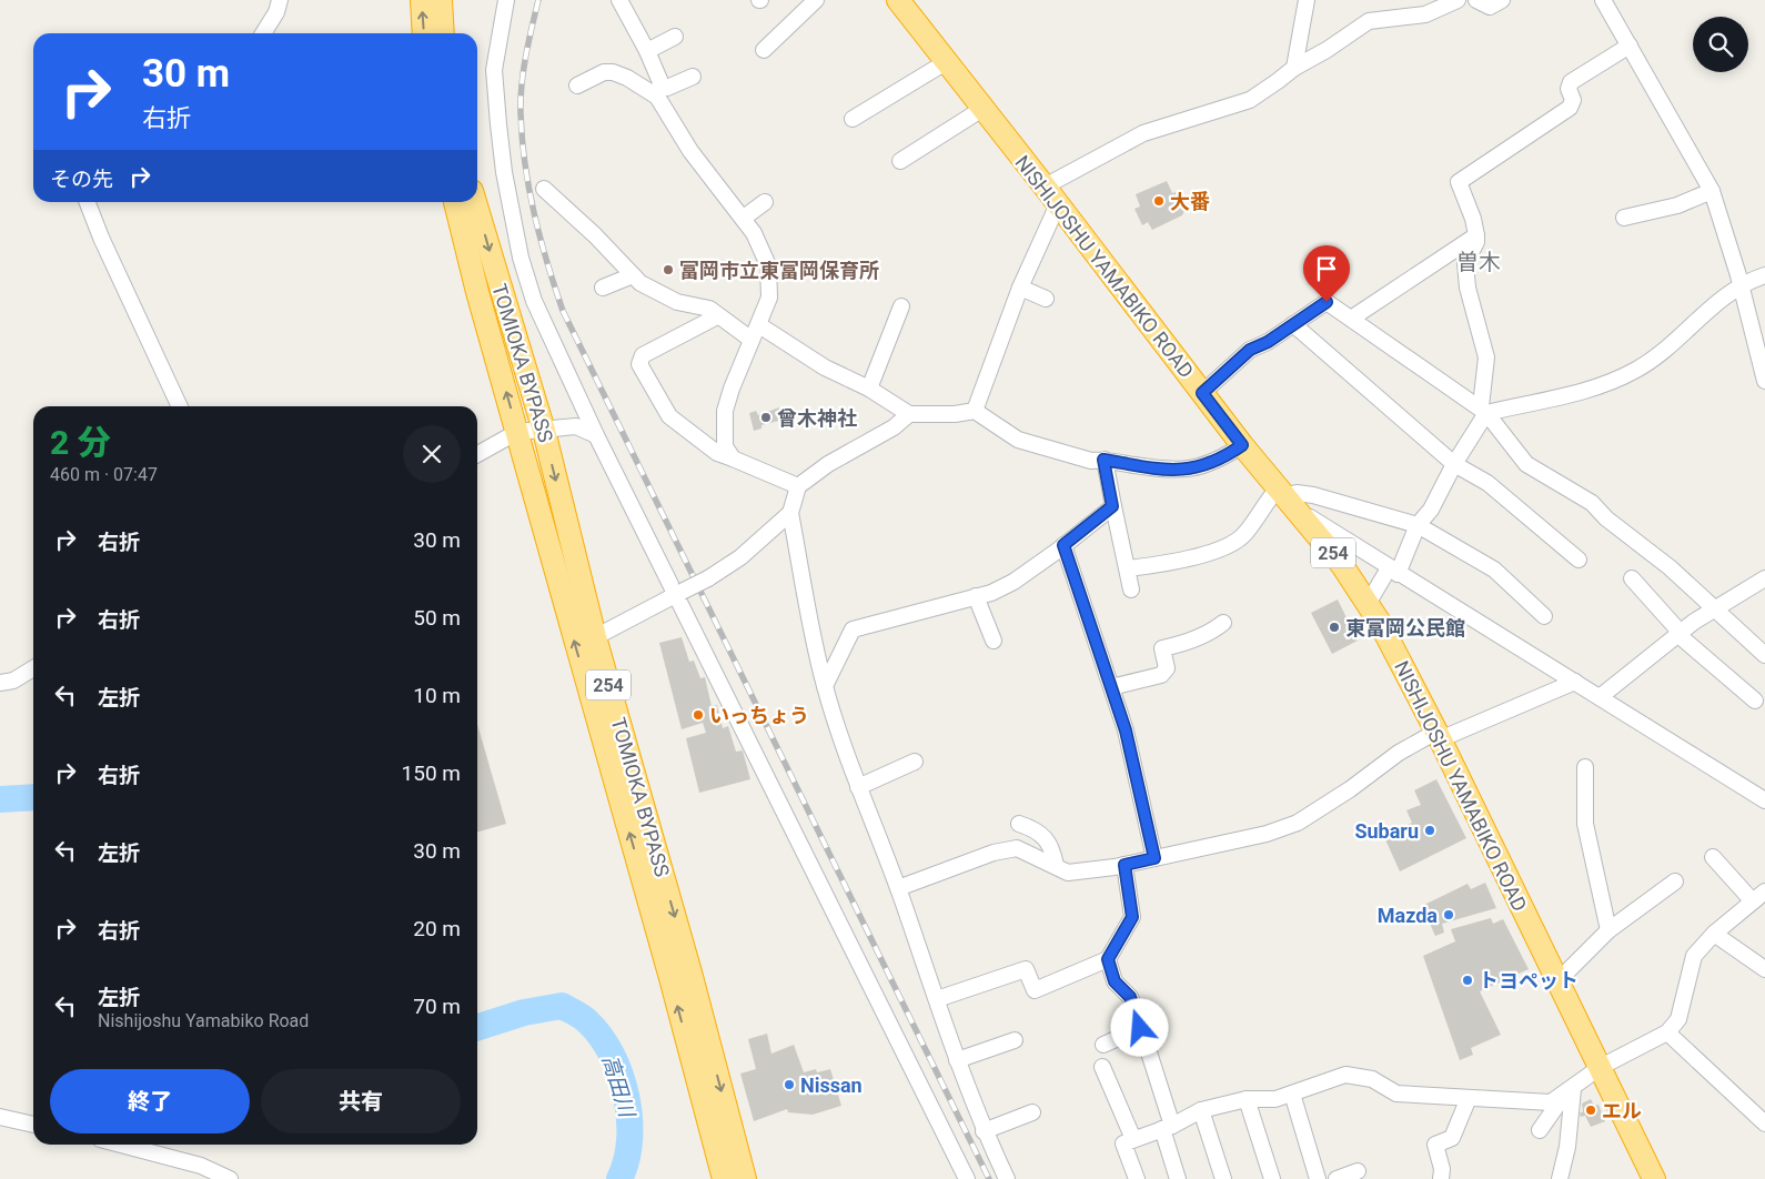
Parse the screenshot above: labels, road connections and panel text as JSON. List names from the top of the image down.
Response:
{
  "streets": {
    "highway": ["NISHIJOSHU YAMABIKO ROAD", "TOMIOKA BYPASS", "254"]
  },
  "districts": ["曽木"],
  "water": ["高田川"],
  "places": [
    "大番",
    "富岡市立東富岡保育所",
    "曾木神社",
    "東富岡公民館",
    "いっちょう",
    "Subaru",
    "Mazda",
    "トヨペット",
    "Nissan",
    "エル"
  ],
  "page": {
    "turn": ["30 m", "右折"],
    "then": "その先",
    "heading": ["2 分", "460 m · 07:47"],
    "list": [
      {
        "name": "右折",
        "value": "30 m"
      },
      {
        "name": "右折",
        "value": "50 m"
      },
      {
        "name": "左折",
        "value": "10 m"
      },
      {
        "name": "右折",
        "value": "150 m"
      },
      {
        "name": "左折",
        "value": "30 m"
      },
      {
        "name": "右折",
        "value": "20 m"
      },
      {
        "name": "左折",
        "note": "Nishijoshu Yamabiko Road",
        "value": "70 m"
      }
    ],
    "buttons": ["終了", "共有"]
  }
}
